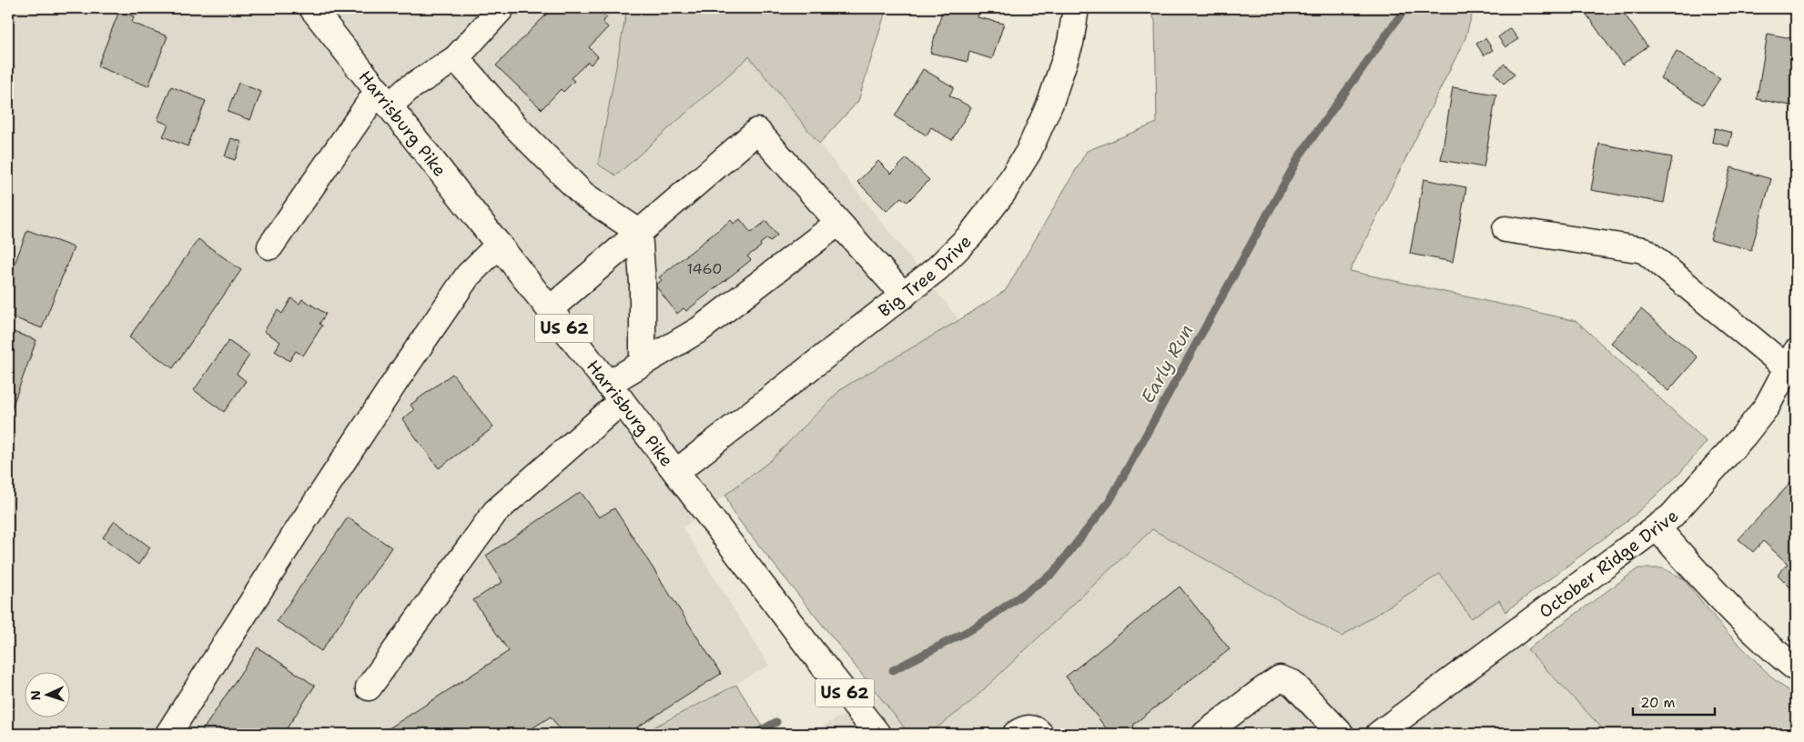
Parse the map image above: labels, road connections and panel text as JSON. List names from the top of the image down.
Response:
{
  "streets": {
    "street": [
      "Harrisburg Pike",
      "Big Tree Drive",
      "US 62",
      "October Ridge Drive"
    ]
  },
  "crossings": [
    ["Harrisburg Pike", "Big Tree Drive"]
  ],
  "water": ["Early Run"],
  "house_numbers": ["1460"],
  "scale_bar": "20 m",
  "north": "left"
}
